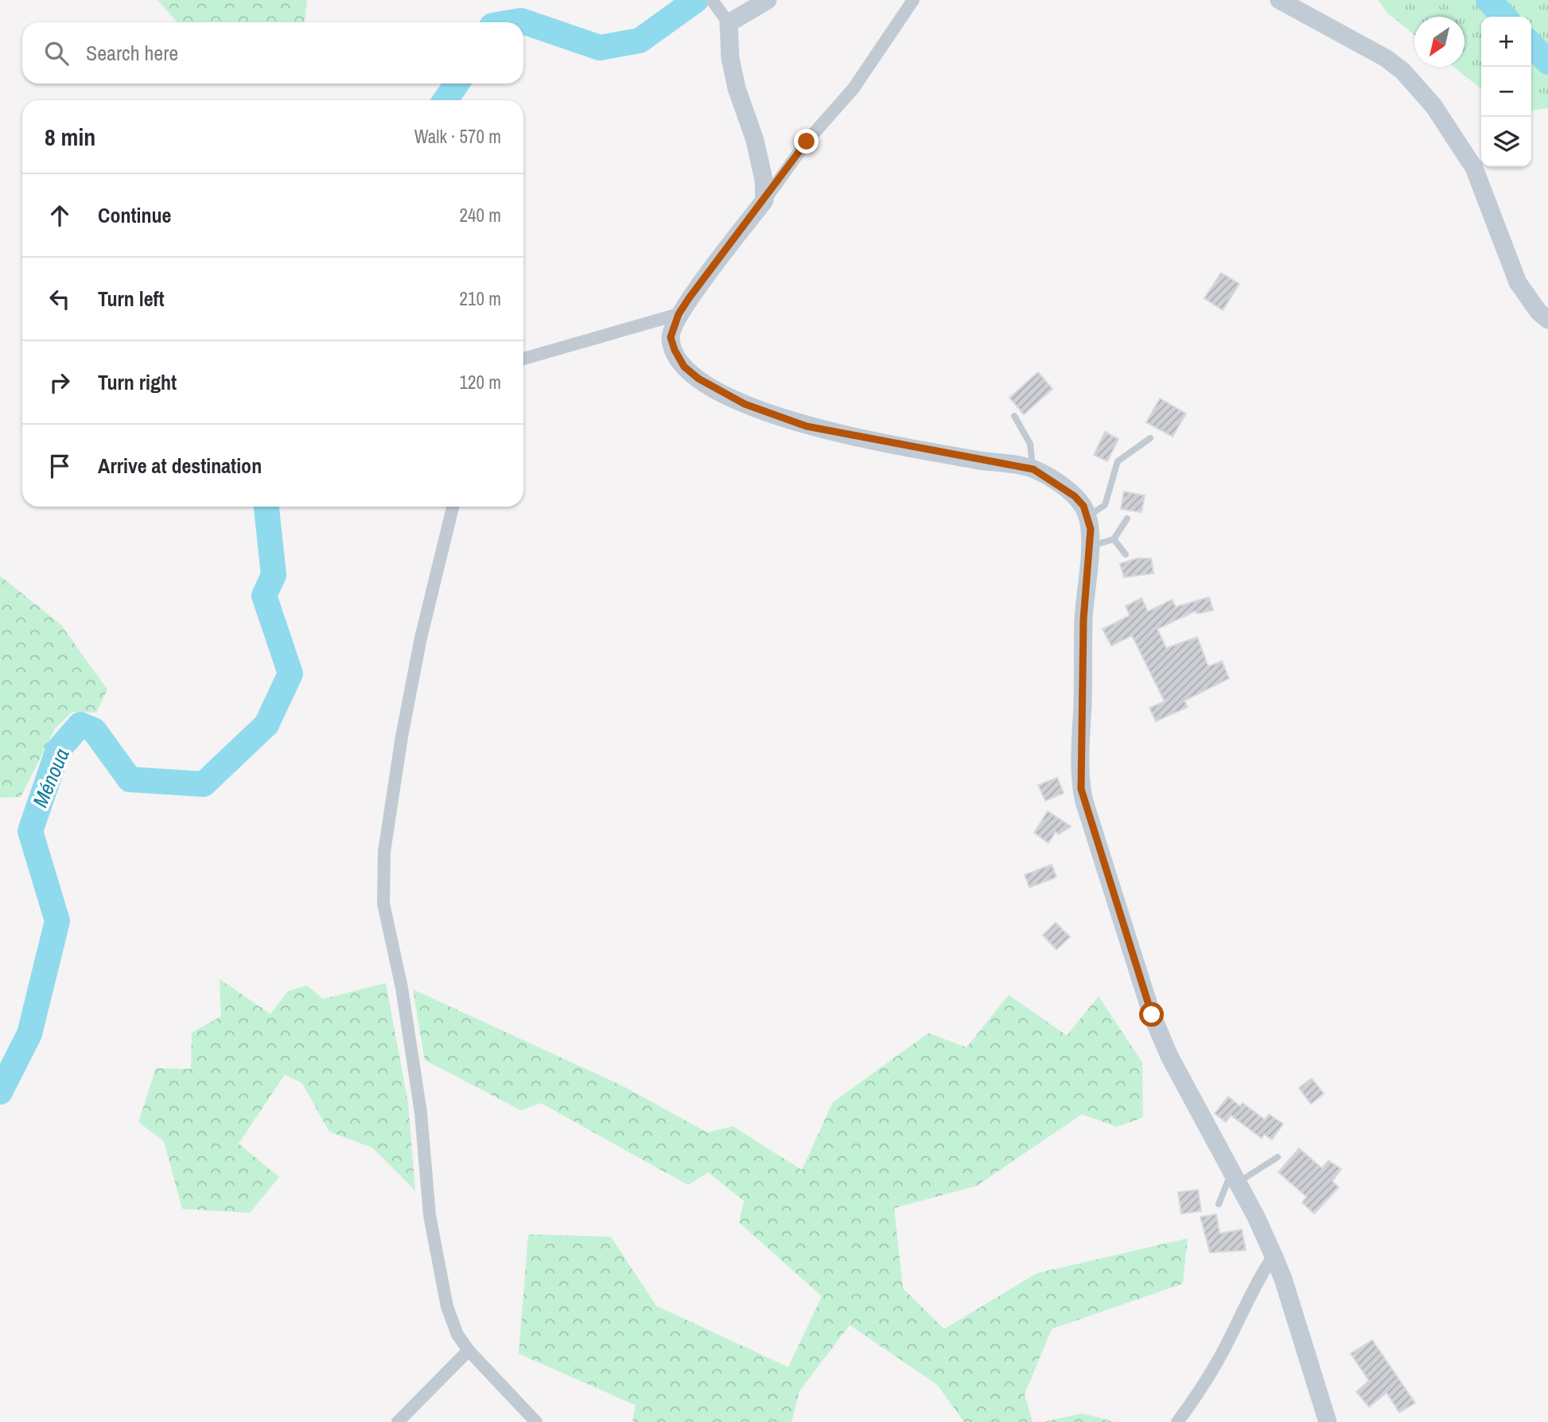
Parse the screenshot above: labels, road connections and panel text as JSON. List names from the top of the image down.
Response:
{
  "water": ["Ménoua"],
  "north": "bottom left",
  "page": {
    "map_buttons": ["+", "−"],
    "search": "Search here",
    "heading": ["8 min", "Walk · 570 m"],
    "list": [
      ["Continue", "240 m"],
      ["Turn left", "210 m"],
      ["Turn right", "120 m"],
      "Arrive at destination"
    ]
  }
}
